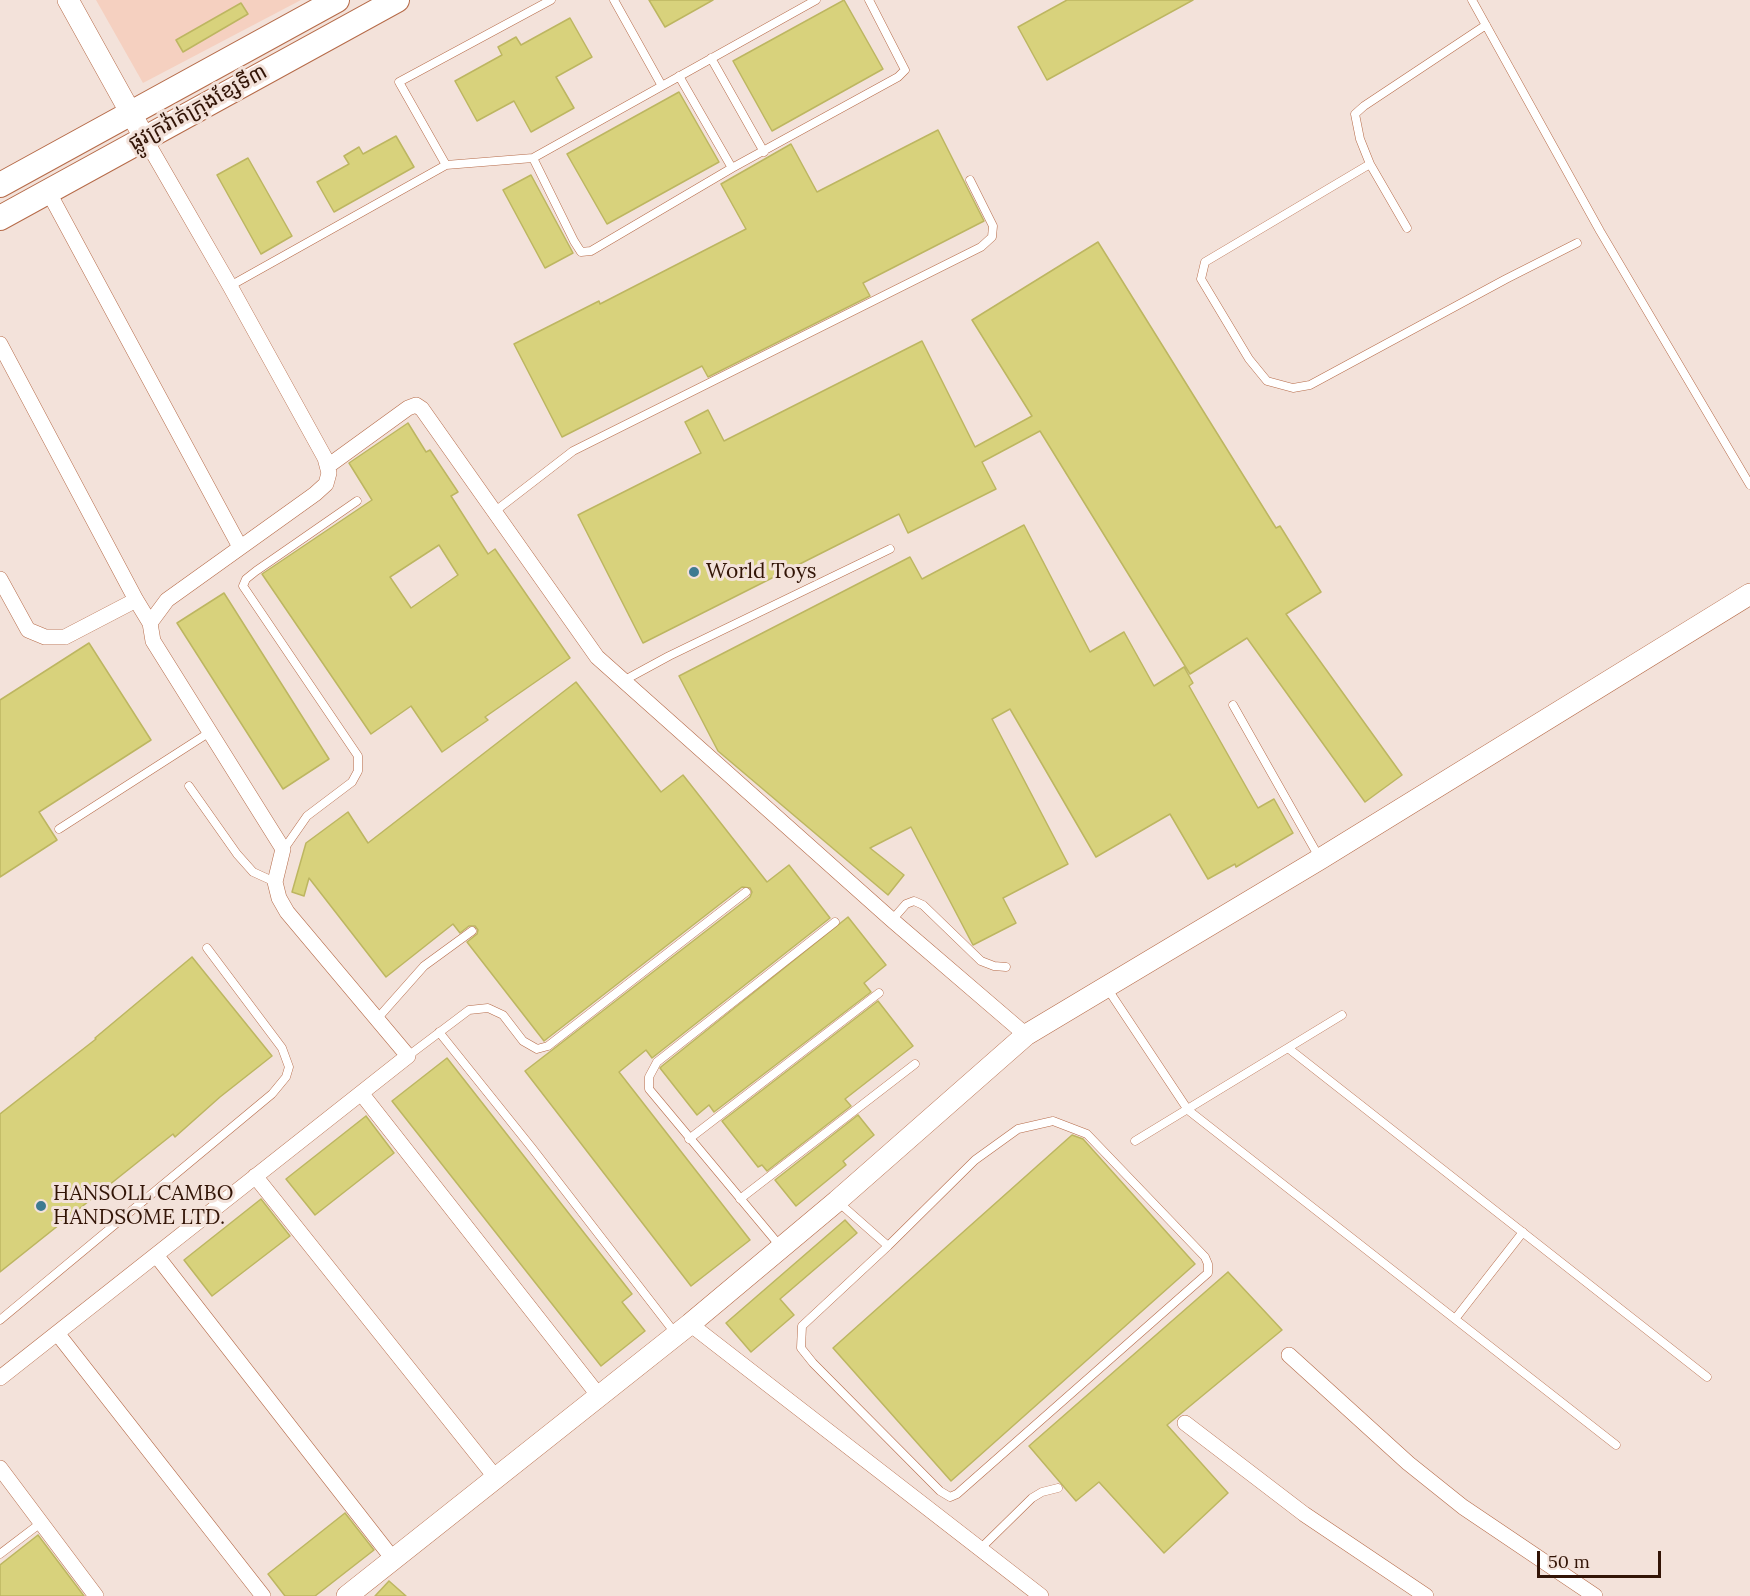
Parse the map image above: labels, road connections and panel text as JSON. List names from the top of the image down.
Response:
{
  "streets": {
    "main road": ["ផ្លូវក្រវ៉ាត់ក្រុងខ្សែទី៣"]
  },
  "places": ["World Toys", "HANSOLL CAMBO HANDSOME LTD."],
  "scale_bar": "50 m"
}
